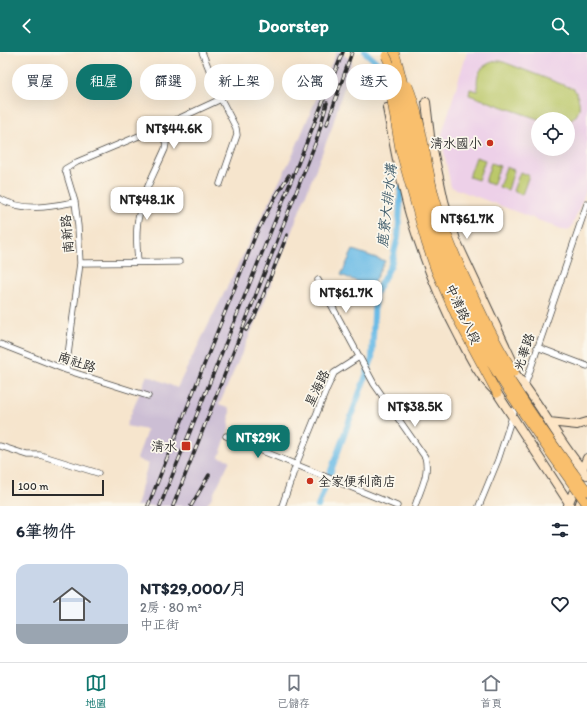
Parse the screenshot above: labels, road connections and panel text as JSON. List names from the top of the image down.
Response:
{
  "streets": {
    "street": [
      "南新路",
      "中清路八段",
      "光華路",
      "南社路",
      "星海路"
    ]
  },
  "crossings": [
    ["南新路", "南社路"],
    ["中清路八段", "光華路"]
  ],
  "water": ["鹿寮大排水溝"],
  "places": {
    "other": ["清水國小", "全家便利商店"],
    "transit": ["清水"]
  },
  "scale_bar": "100 m",
  "page": {
    "header": "Doorstep",
    "chip": [
      "買屋",
      "租屋",
      "篩選",
      "新上架",
      "公寓",
      "透天"
    ],
    "price": [
      "NT$44.6K",
      "NT$48.1K",
      "NT$61.7K",
      "NT$61.7K",
      "NT$38.5K",
      "NT$29K"
    ],
    "scale": "100 m",
    "heading": "6筆物件",
    "list": [
      {
        "name": "NT$29,000/月",
        "note": "2房 · 80 m² · 中正街"
      }
    ],
    "tabs": ["地圖", "已儲存", "首頁"]
  }
}
